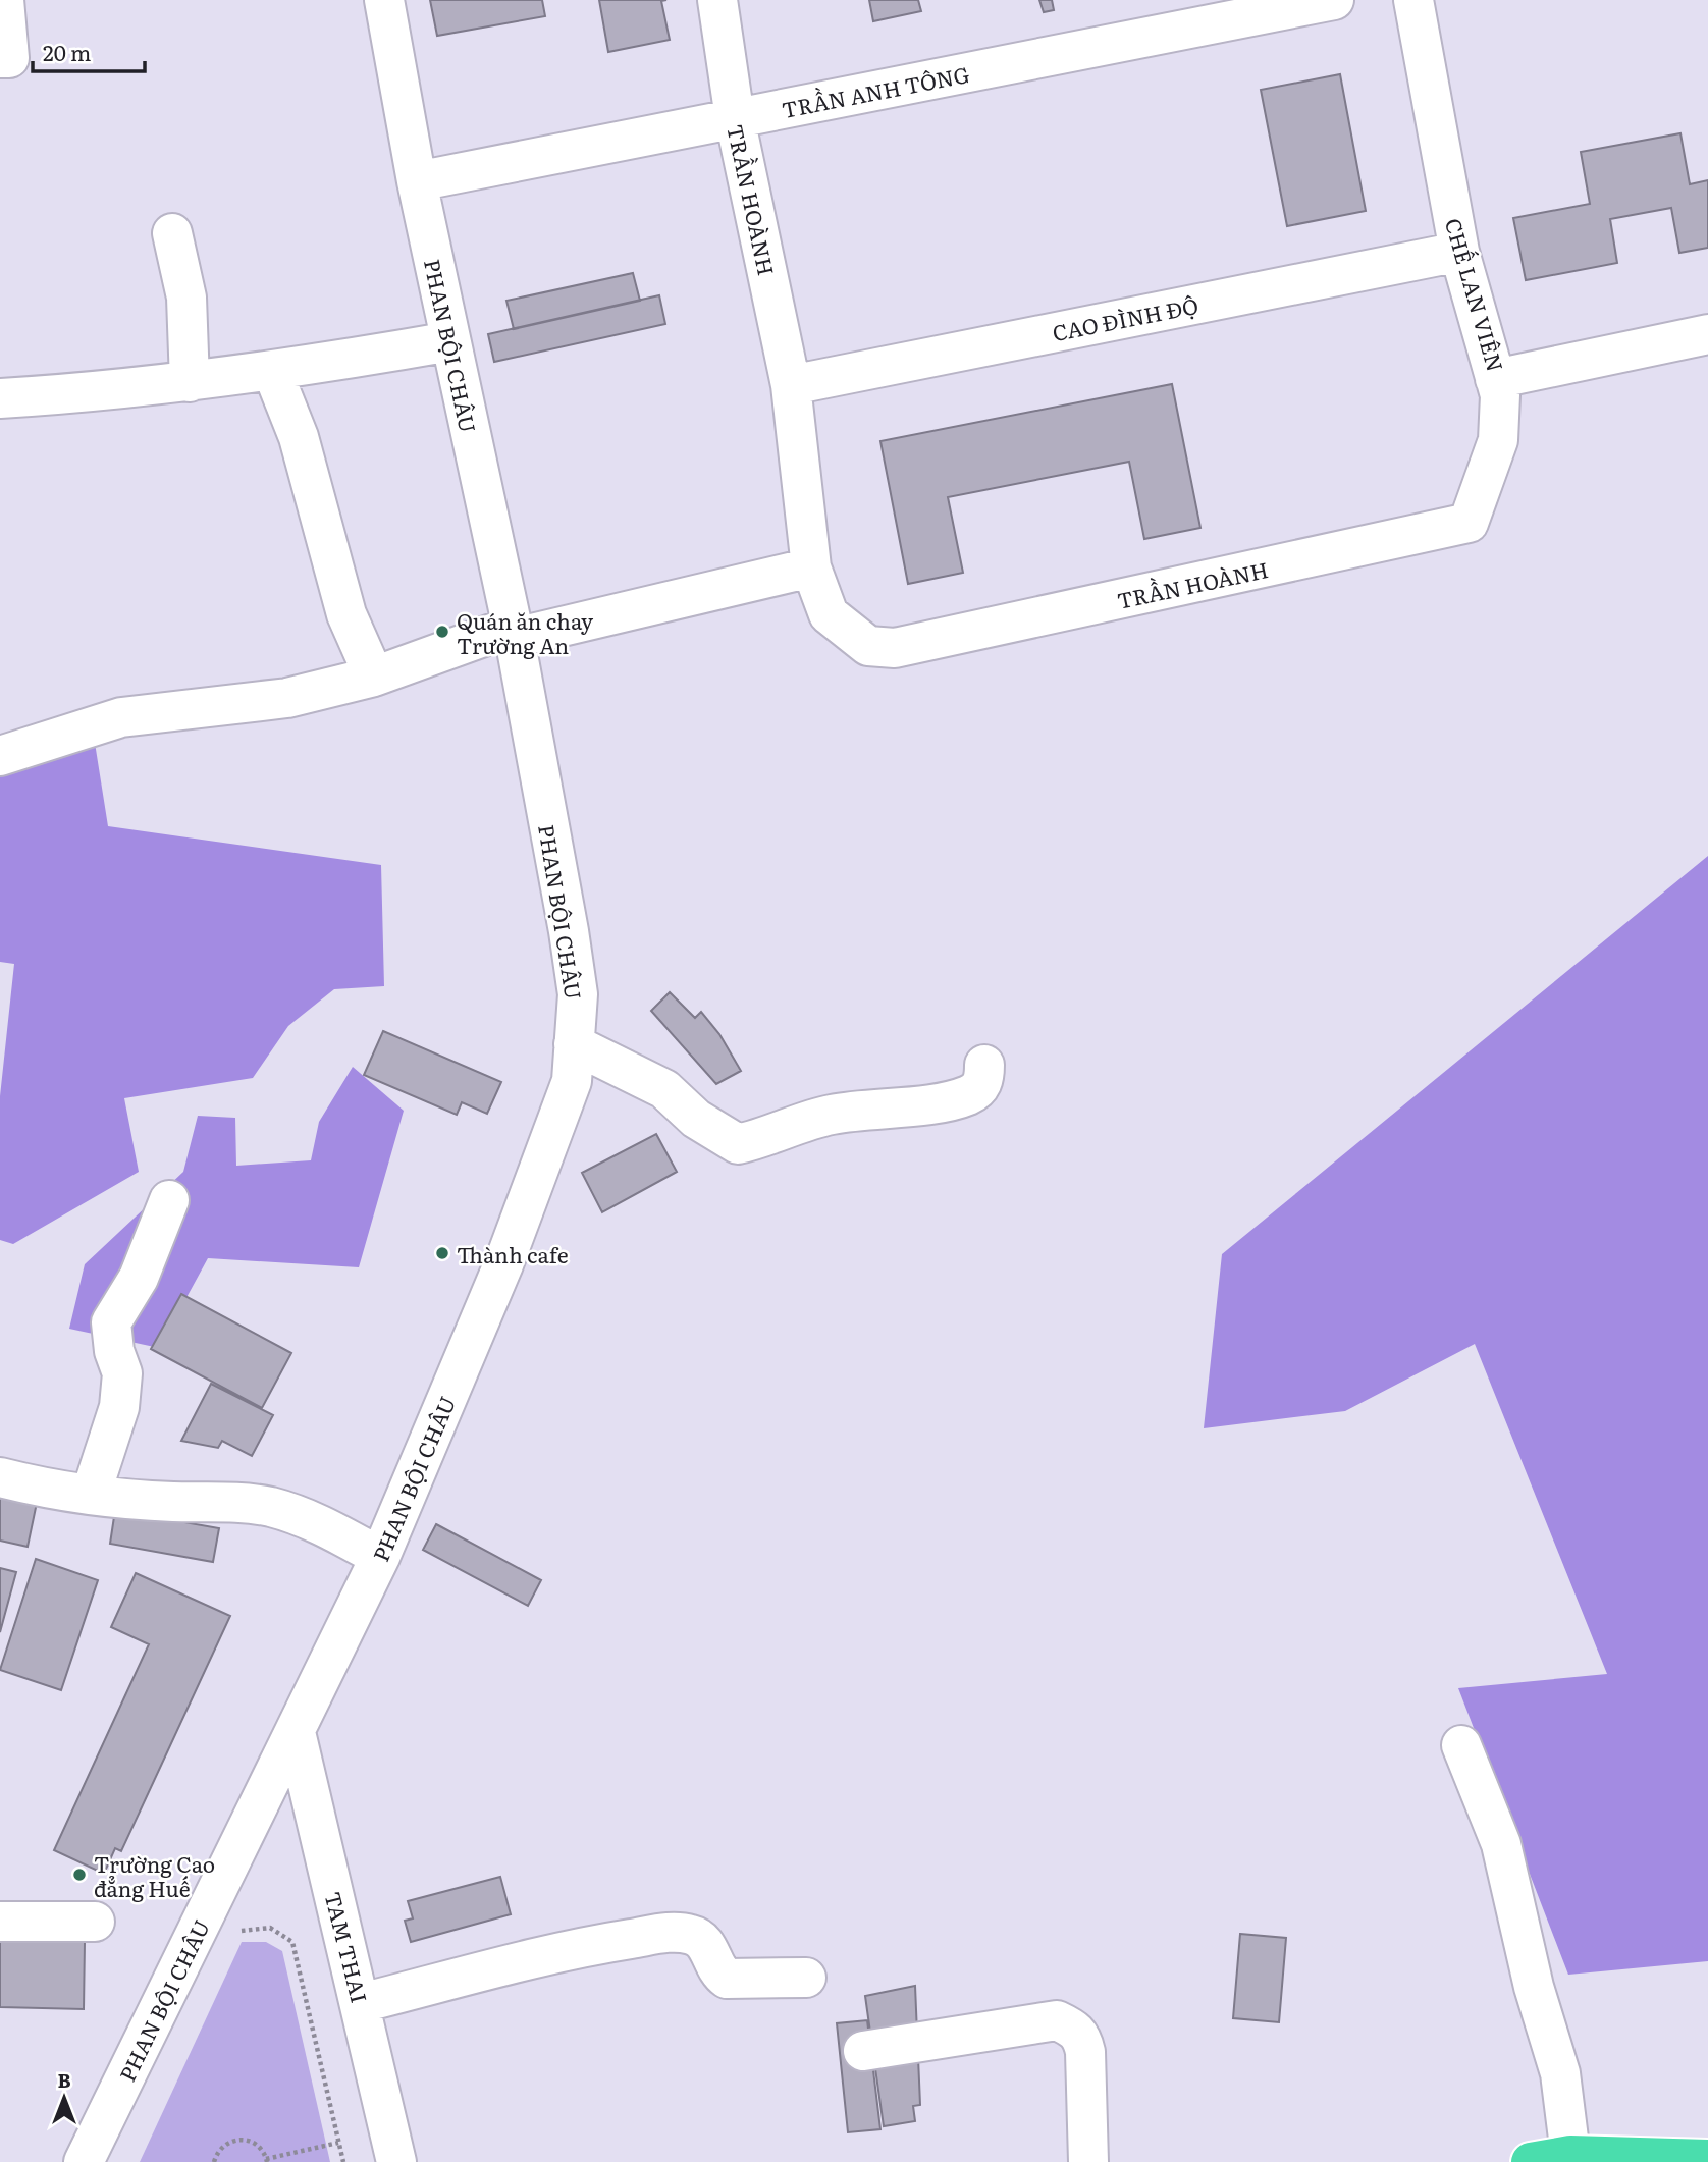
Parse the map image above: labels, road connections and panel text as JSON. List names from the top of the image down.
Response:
{
  "streets": {
    "street": [
      "TRẦN ANH TÔNG",
      "TRẦN HOÀNH",
      "CHẾ LAN VIÊN",
      "CAO ĐÌNH ĐỘ",
      "PHAN BỘI CHÂU",
      "TAM THAI"
    ]
  },
  "crossings": [
    ["TRẦN ANH TÔNG", "TRẦN HOÀNH"],
    ["TRẦN ANH TÔNG", "PHAN BỘI CHÂU"],
    ["TRẦN HOÀNH", "CHẾ LAN VIÊN"],
    ["TRẦN HOÀNH", "CAO ĐÌNH ĐỘ"],
    ["CHẾ LAN VIÊN", "CAO ĐÌNH ĐỘ"],
    ["PHAN BỘI CHÂU", "TAM THAI"]
  ],
  "places": ["Quán ăn chay Trường An", "Thành cafe", "Trường Cao đẳng Huế"],
  "scale_bar": "20 m",
  "north": "top"
}
